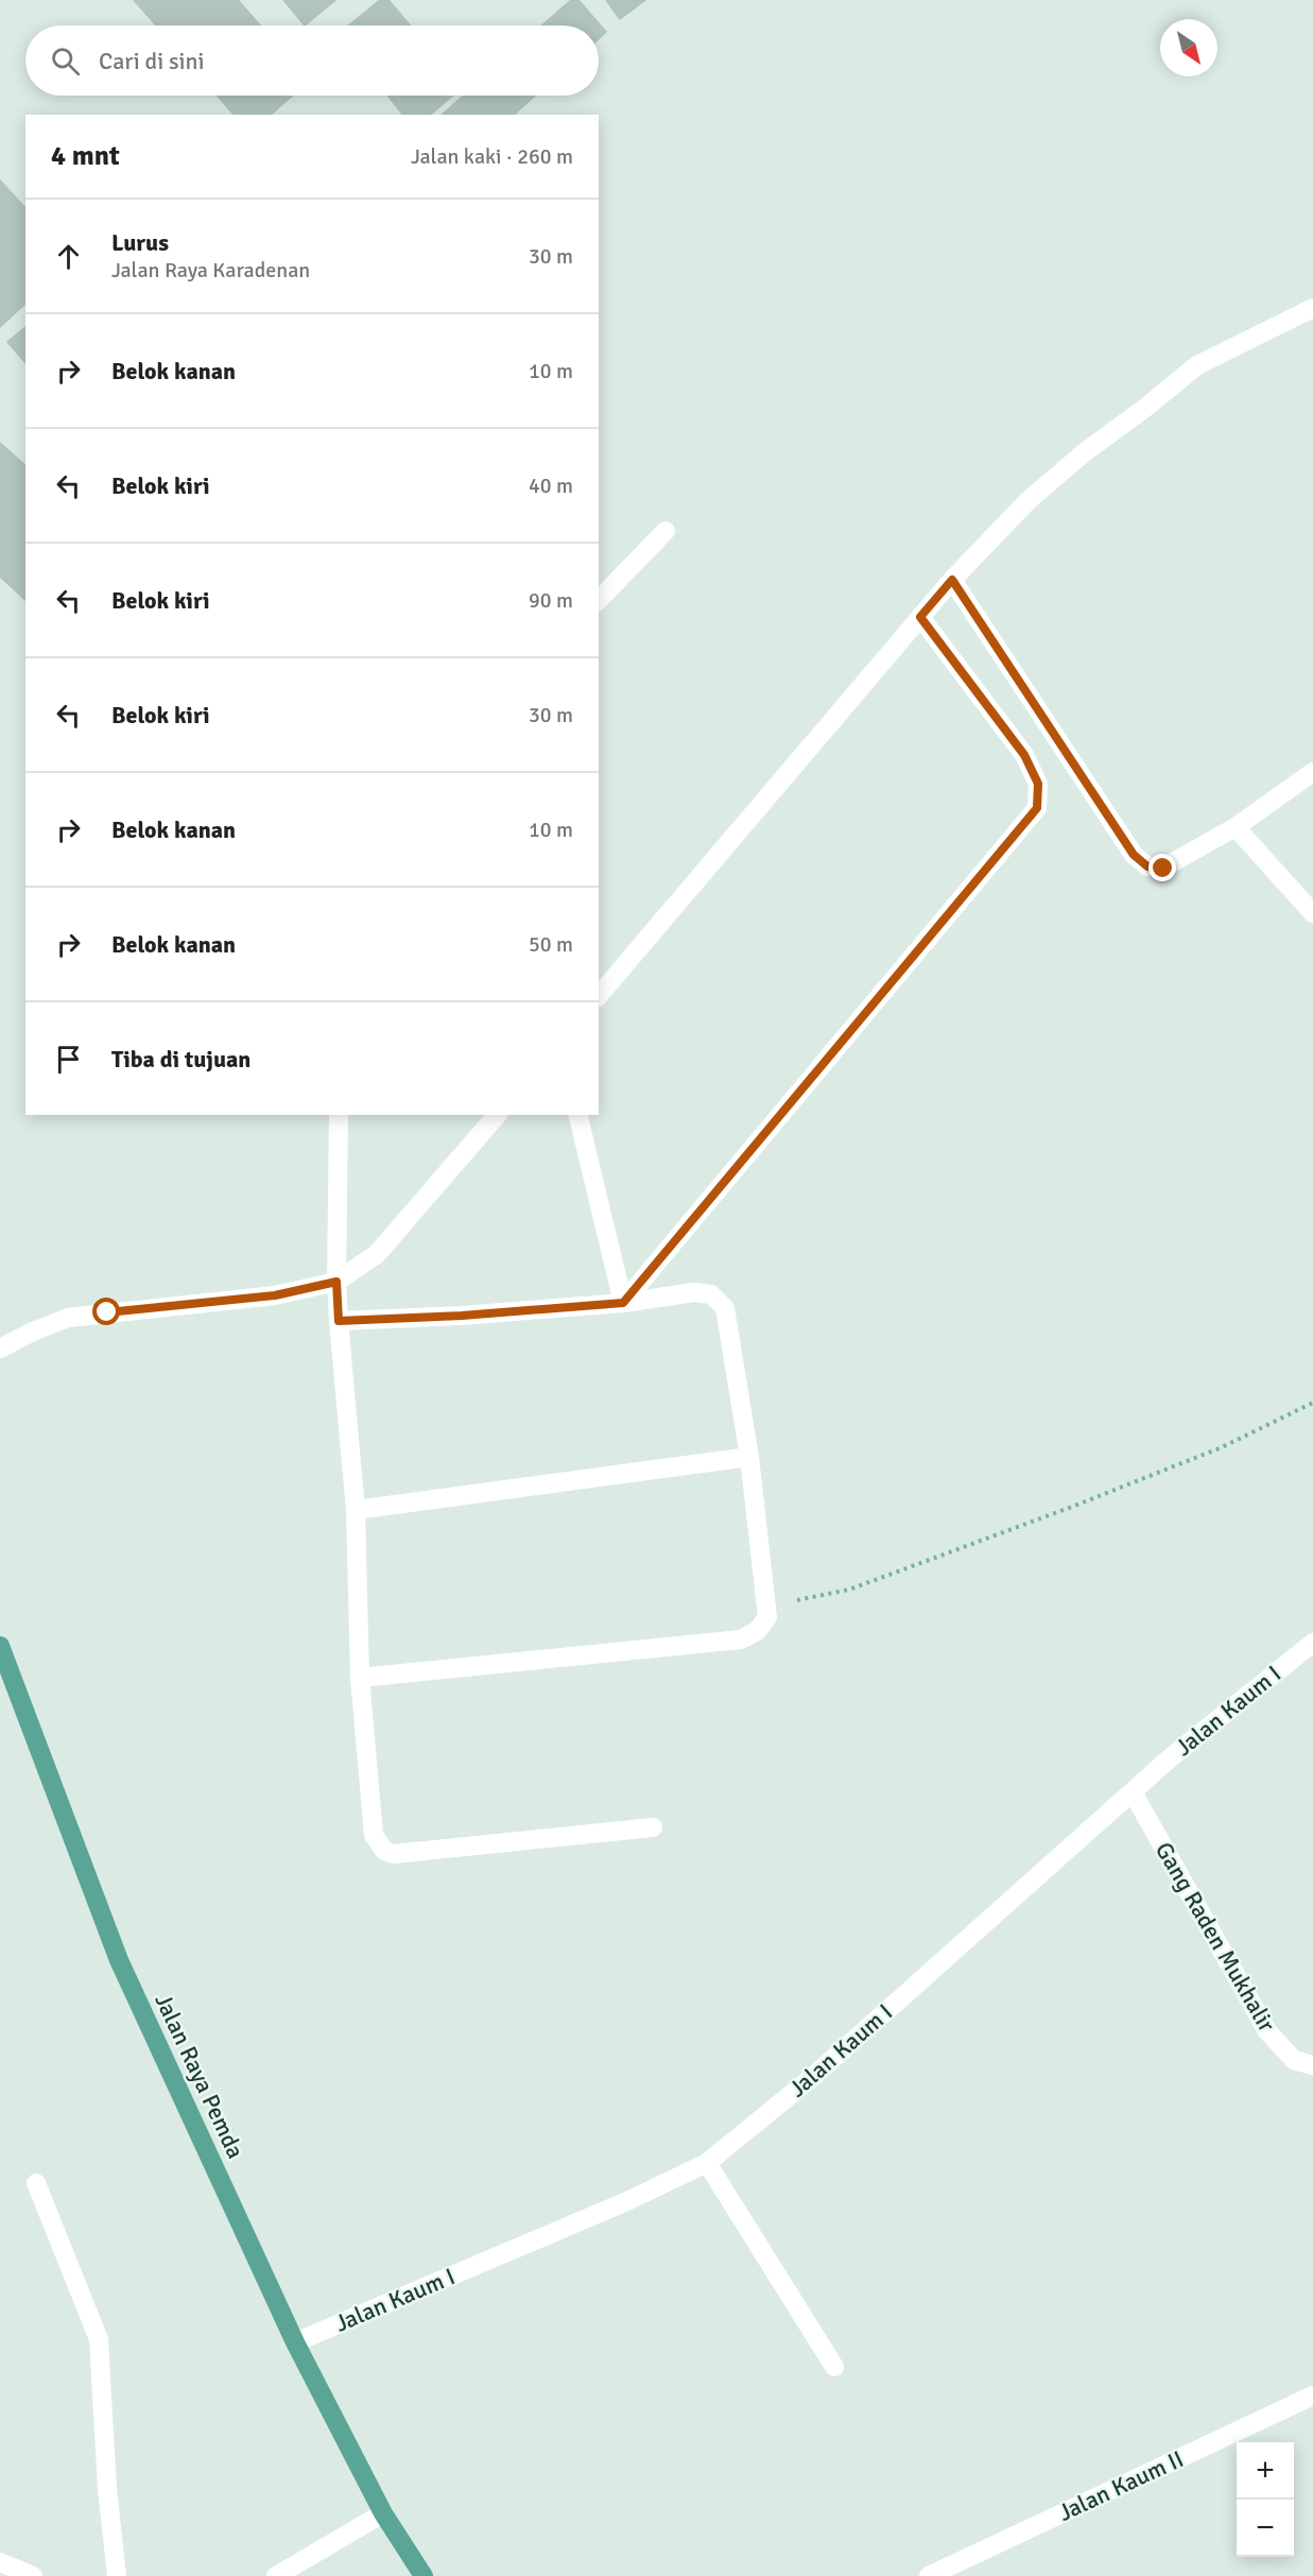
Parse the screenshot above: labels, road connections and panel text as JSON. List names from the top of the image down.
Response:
{
  "streets": {
    "main road": ["Jalan Raya Pemda"],
    "street": ["Jalan Kaum I", "Gang Raden Mukhalir", "Jalan Kaum II"]
  },
  "crossings": [
    ["Jalan Kaum I", "Gang Raden Mukhalir"],
    ["Jalan Kaum I", "Jalan Raya Pemda"]
  ],
  "north": "bottom right",
  "page": {
    "search": "Cari di sini",
    "heading": ["4 mnt", "Jalan kaki · 260 m"],
    "list": [
      ["Lurus", "Jalan Raya Karadenan", "30 m"],
      ["Belok kanan", "10 m"],
      ["Belok kiri", "40 m"],
      ["Belok kiri", "90 m"],
      ["Belok kiri", "30 m"],
      ["Belok kanan", "10 m"],
      ["Belok kanan", "50 m"],
      "Tiba di tujuan"
    ],
    "map_buttons": ["+", "−"]
  }
}
